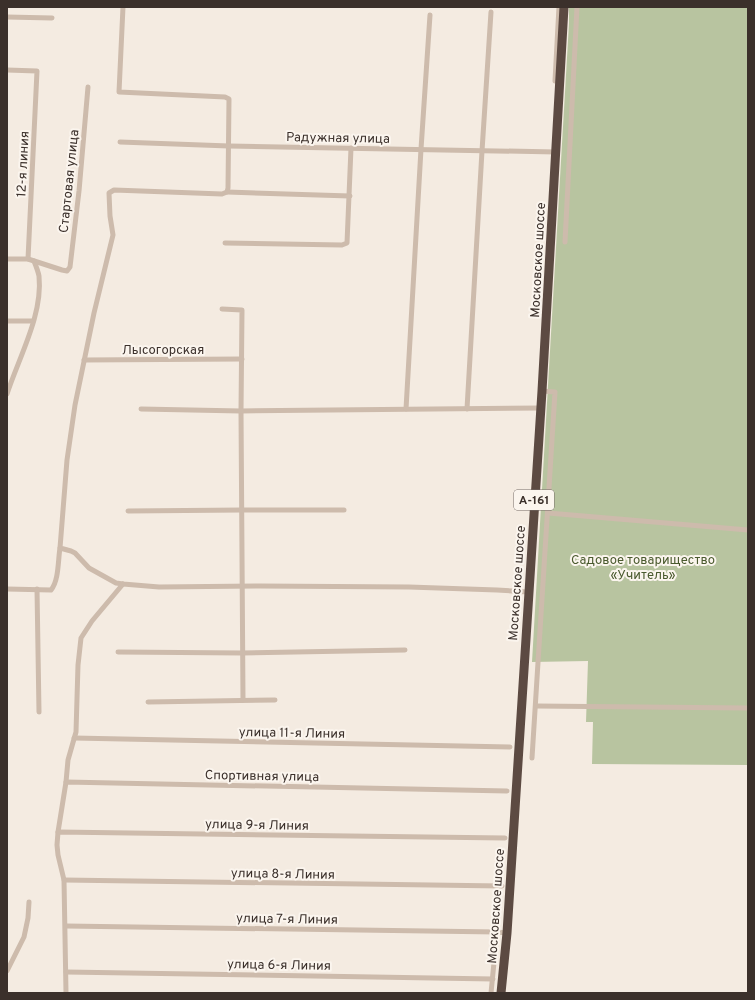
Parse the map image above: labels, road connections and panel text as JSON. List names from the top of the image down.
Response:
{
  "streets": {
    "highway": ["Московское шоссе", "А-161"],
    "street": [
      "Радужная улица",
      "12-я линия",
      "Стартовая улица",
      "Лысогорская",
      "улица 11-я Линия",
      "Спортивная улица",
      "улица 9-я Линия",
      "улица 8-я Линия",
      "улица 7-я Линия",
      "улица 6-я Линия"
    ]
  },
  "crossings": [
    ["Радужная улица", "Московское шоссе"],
    ["12-я линия", "Стартовая улица"],
    ["Московское шоссе", "улица 7-я Линия"]
  ],
  "parks": ["Садовое товарищество «Учитель»"]
}
